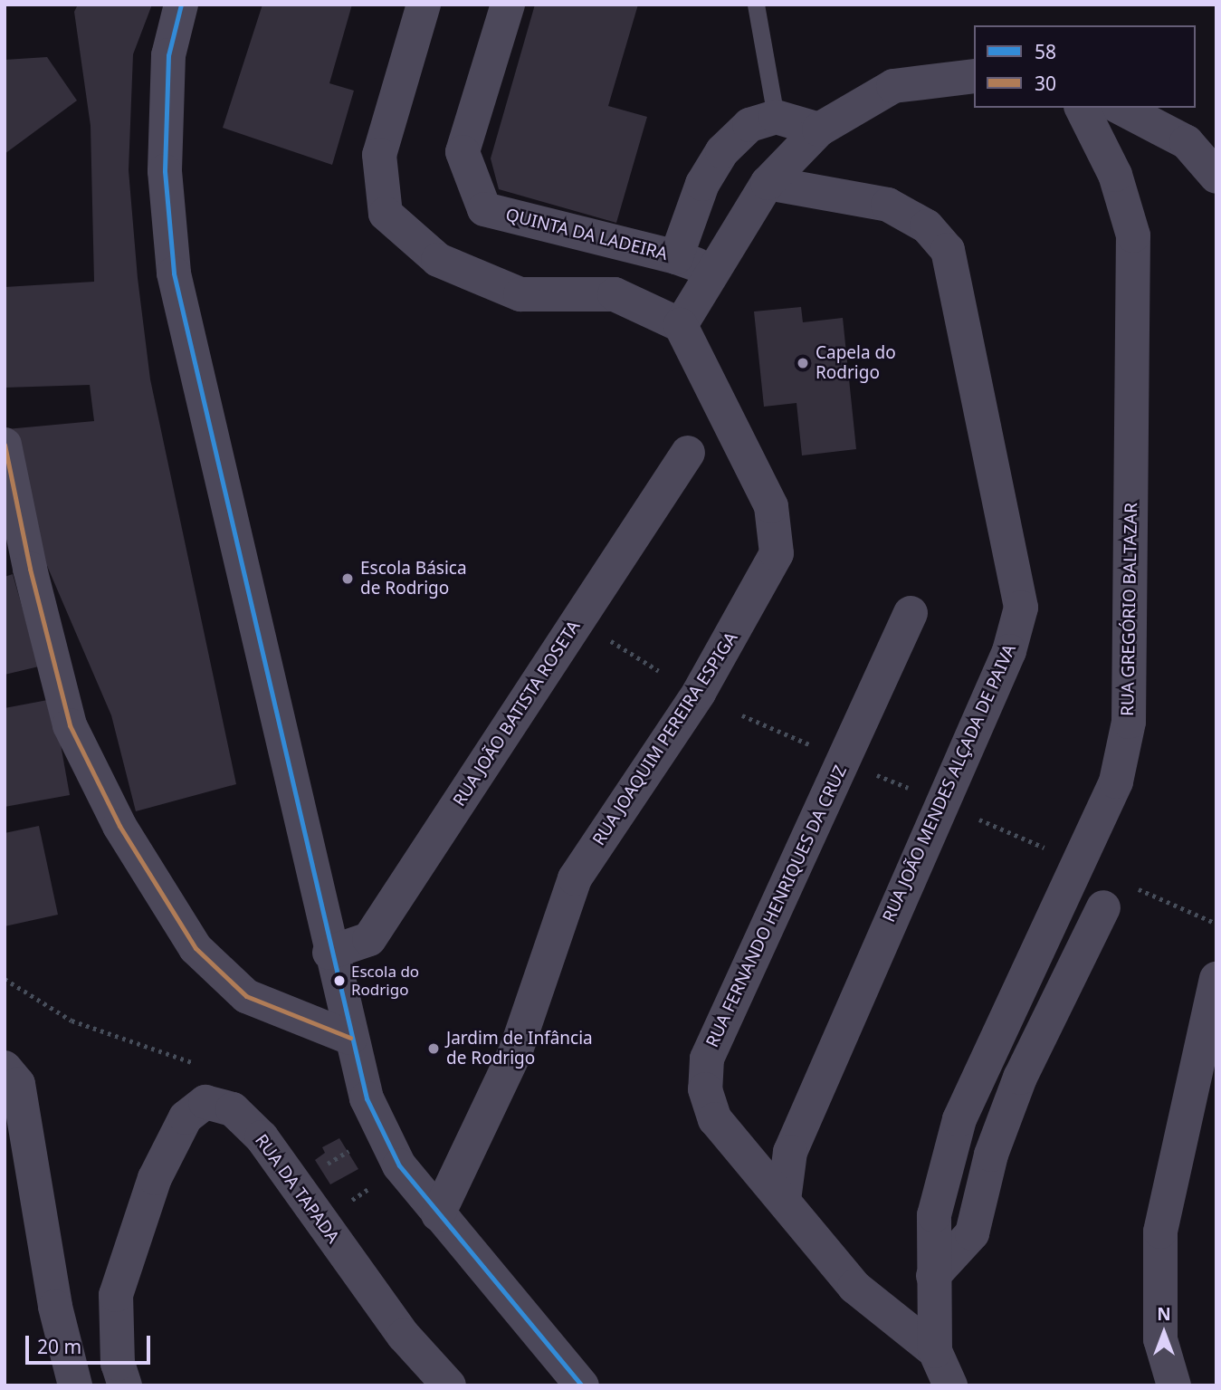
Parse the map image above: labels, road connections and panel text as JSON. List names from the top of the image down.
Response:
{
  "streets": {
    "street": [
      "QUINTA DA LADEIRA",
      "RUA GREGÓRIO BALTAZAR",
      "RUA JOÃO BATISTA ROSETA",
      "RUA JOAQUIM PEREIRA ESPIGA",
      "RUA JOÃO MENDES ALÇADA DE PAIVA",
      "RUA FERNANDO HENRIQUES DA CRUZ",
      "RUA DA TAPADA"
    ]
  },
  "crossings": [
    ["RUA GREGÓRIO BALTAZAR", "RUA FERNANDO HENRIQUES DA CRUZ"],
    ["RUA JOÃO MENDES ALÇADA DE PAIVA", "RUA FERNANDO HENRIQUES DA CRUZ"]
  ],
  "places": [
    "Capela do Rodrigo",
    "Escola Básica de Rodrigo",
    "Escola do Rodrigo",
    "Jardim de Infância de Rodrigo"
  ],
  "lines": ["transit line 58", "transit line 30"],
  "legend": ["58", "30"],
  "scale_bar": "20 m",
  "north": "top"
}
